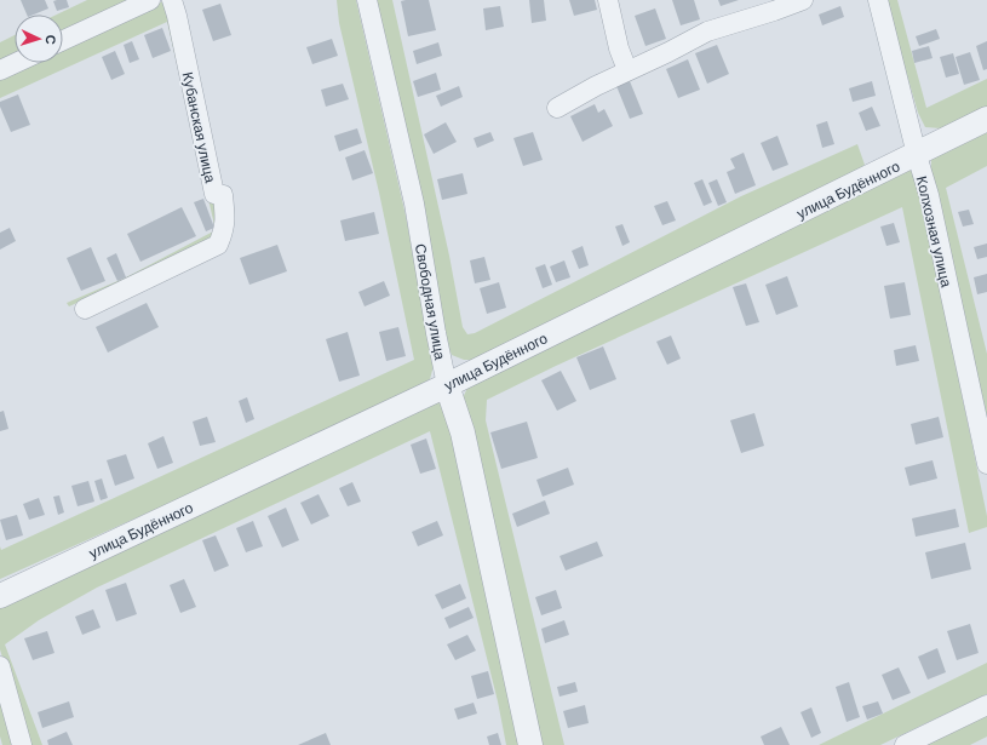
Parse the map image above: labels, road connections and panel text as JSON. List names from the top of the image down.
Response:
{
  "streets": {
    "street": [
      "Кубанская улица",
      "улица Будённого",
      "Колхозная улица",
      "Свободная улица"
    ]
  },
  "crossings": [
    ["улица Будённого", "Колхозная улица"],
    ["улица Будённого", "Свободная улица"]
  ],
  "north": "right"
}
